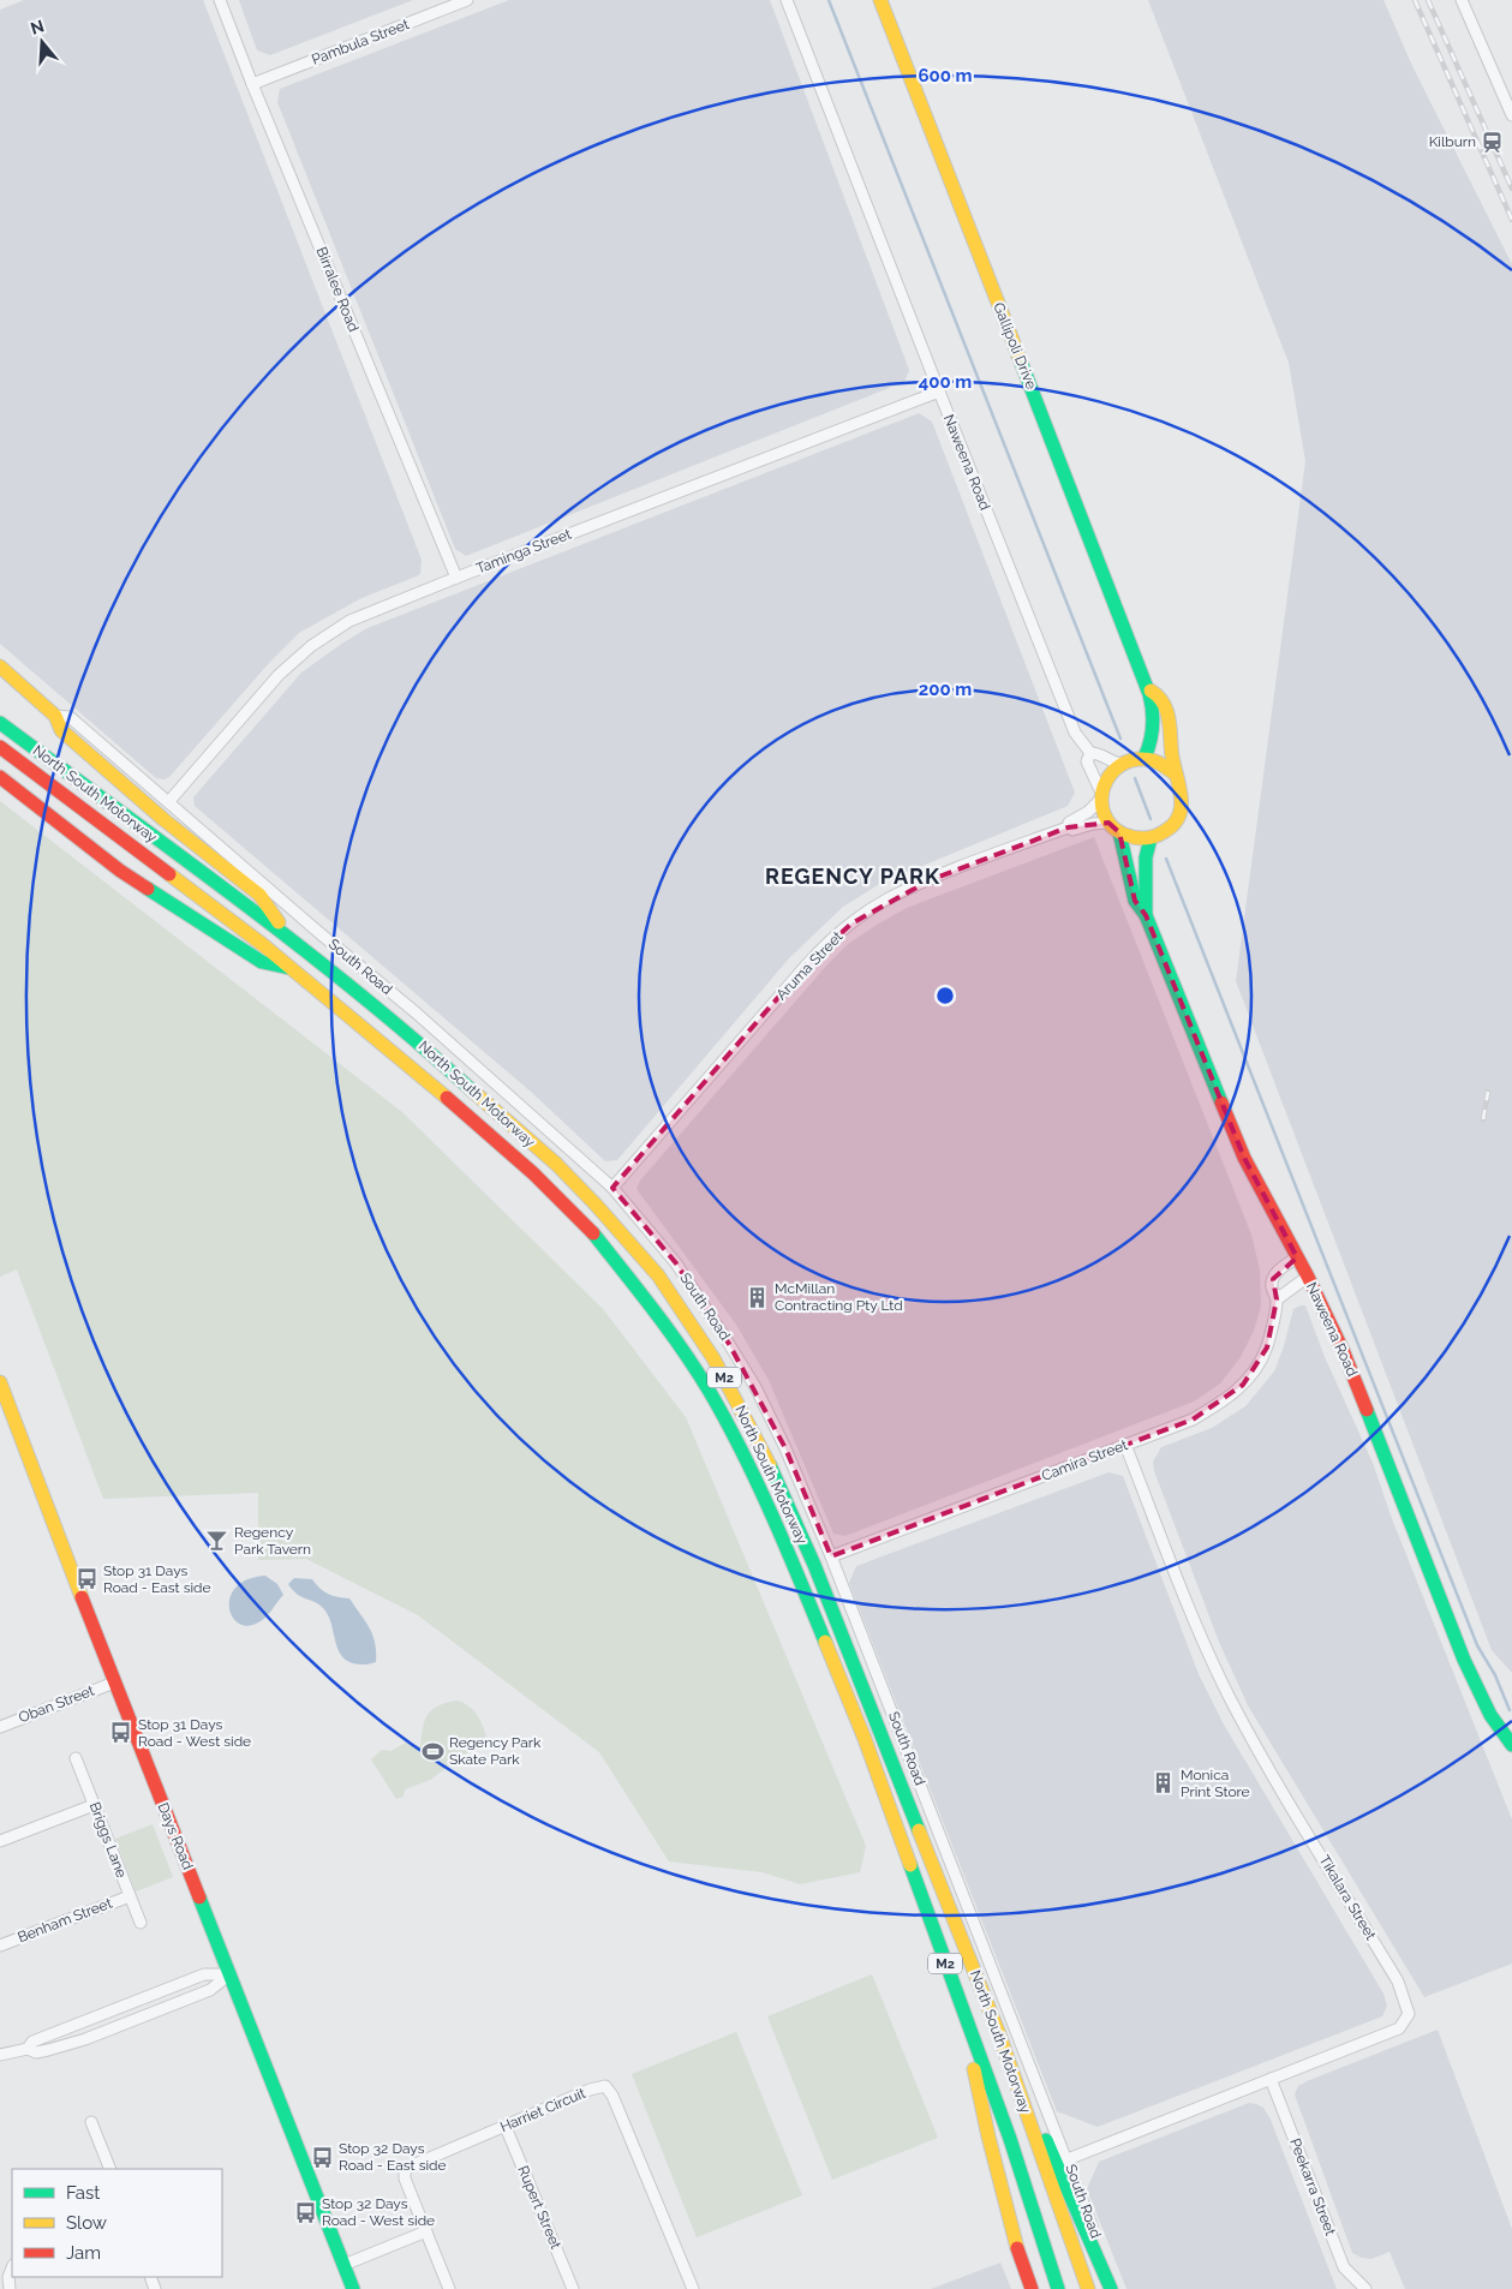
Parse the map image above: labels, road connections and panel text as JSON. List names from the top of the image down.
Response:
{
  "streets": {
    "main road": [
      "Gallipoli Drive",
      "Naweena Road",
      "North South Motorway",
      "South Road",
      "M2",
      "Days Road"
    ],
    "street": [
      "Pambula Street",
      "Birralee Road",
      "Taminga Street",
      "Aruma Street",
      "Camira Street",
      "Oban Street",
      "Briggs Lane",
      "Tikalara Street",
      "Benham Street",
      "Harriet Circuit",
      "Peekarra Street",
      "Rupert Street"
    ]
  },
  "crossings": [
    ["Pambula Street", "Birralee Road"],
    ["Birralee Road", "Taminga Street"],
    ["Gallipoli Drive", "Naweena Road"],
    ["Gallipoli Drive", "Aruma Street"],
    ["Naweena Road", "Taminga Street"],
    ["Naweena Road", "Aruma Street"],
    ["Naweena Road", "Camira Street"],
    ["Taminga Street", "South Road"],
    ["North South Motorway", "M2"],
    ["Aruma Street", "South Road"],
    ["South Road", "Camira Street"],
    ["South Road", "Tikalara Street"],
    ["Camira Street", "Tikalara Street"],
    ["Oban Street", "Days Road"],
    ["Briggs Lane", "Benham Street"],
    ["Tikalara Street", "Peekarra Street"],
    ["Harriet Circuit", "Rupert Street"]
  ],
  "districts": ["REGENCY PARK"],
  "places": {
    "station": ["Kilburn"],
    "building": ["McMillan Contracting Pty Ltd", "Monica Print Store"],
    "bar": ["Regency Park Tavern"],
    "bus stop": [
      "Stop 31 Days Road - East side",
      "Stop 31 Days Road - West side",
      "Stop 32 Days Road - East side",
      "Stop 32 Days Road - West side"
    ],
    "sports": ["Regency Park Skate Park"]
  },
  "legend": ["Fast", "Slow", "Jam"],
  "north": "top",
  "rings": ["600 m", "400 m", "200 m"]
}
